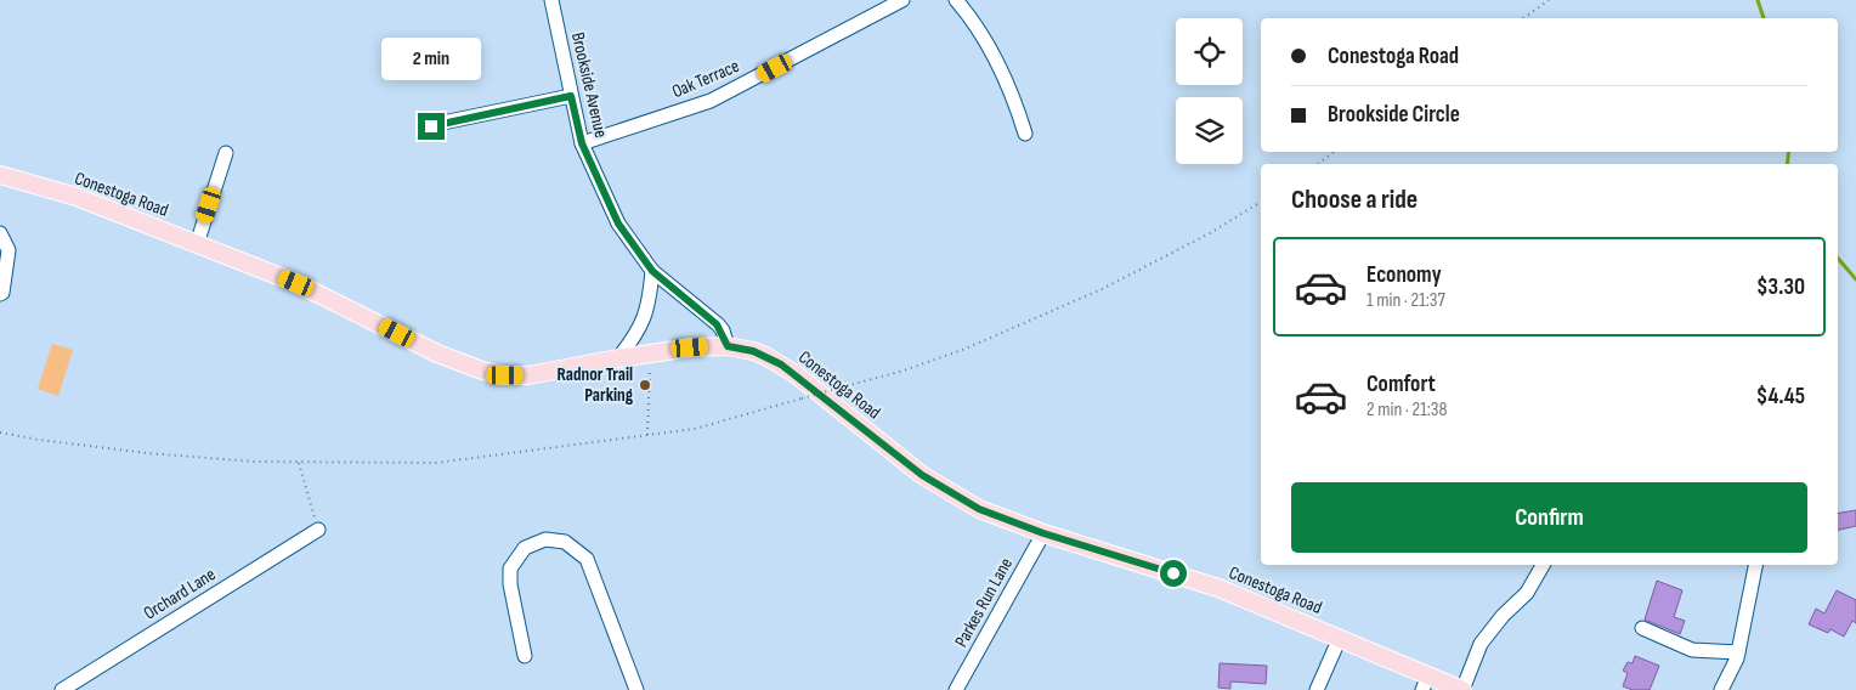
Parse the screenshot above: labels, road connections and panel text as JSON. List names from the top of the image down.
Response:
{
  "streets": {
    "main road": ["Conestoga Road"],
    "street": [
      "Oak Terrace",
      "Brookside Avenue",
      "Orchard Lane",
      "Parkes Run Lane"
    ]
  },
  "crossings": [
    ["Oak Terrace", "Brookside Avenue"],
    ["Brookside Avenue", "Conestoga Road"],
    ["Conestoga Road", "Parkes Run Lane"]
  ],
  "places": ["Radnor Trail Parking"],
  "page": {
    "banner": ["Conestoga Road", "Brookside Circle"],
    "bubble": "2 min",
    "heading": "Choose a ride",
    "list": [
      {
        "name": "Economy",
        "note": "1 min · 21:37",
        "value": "$3.30"
      },
      {
        "name": "Comfort",
        "note": "2 min · 21:38",
        "value": "$4.45"
      }
    ],
    "buttons": "Confirm"
  }
}
